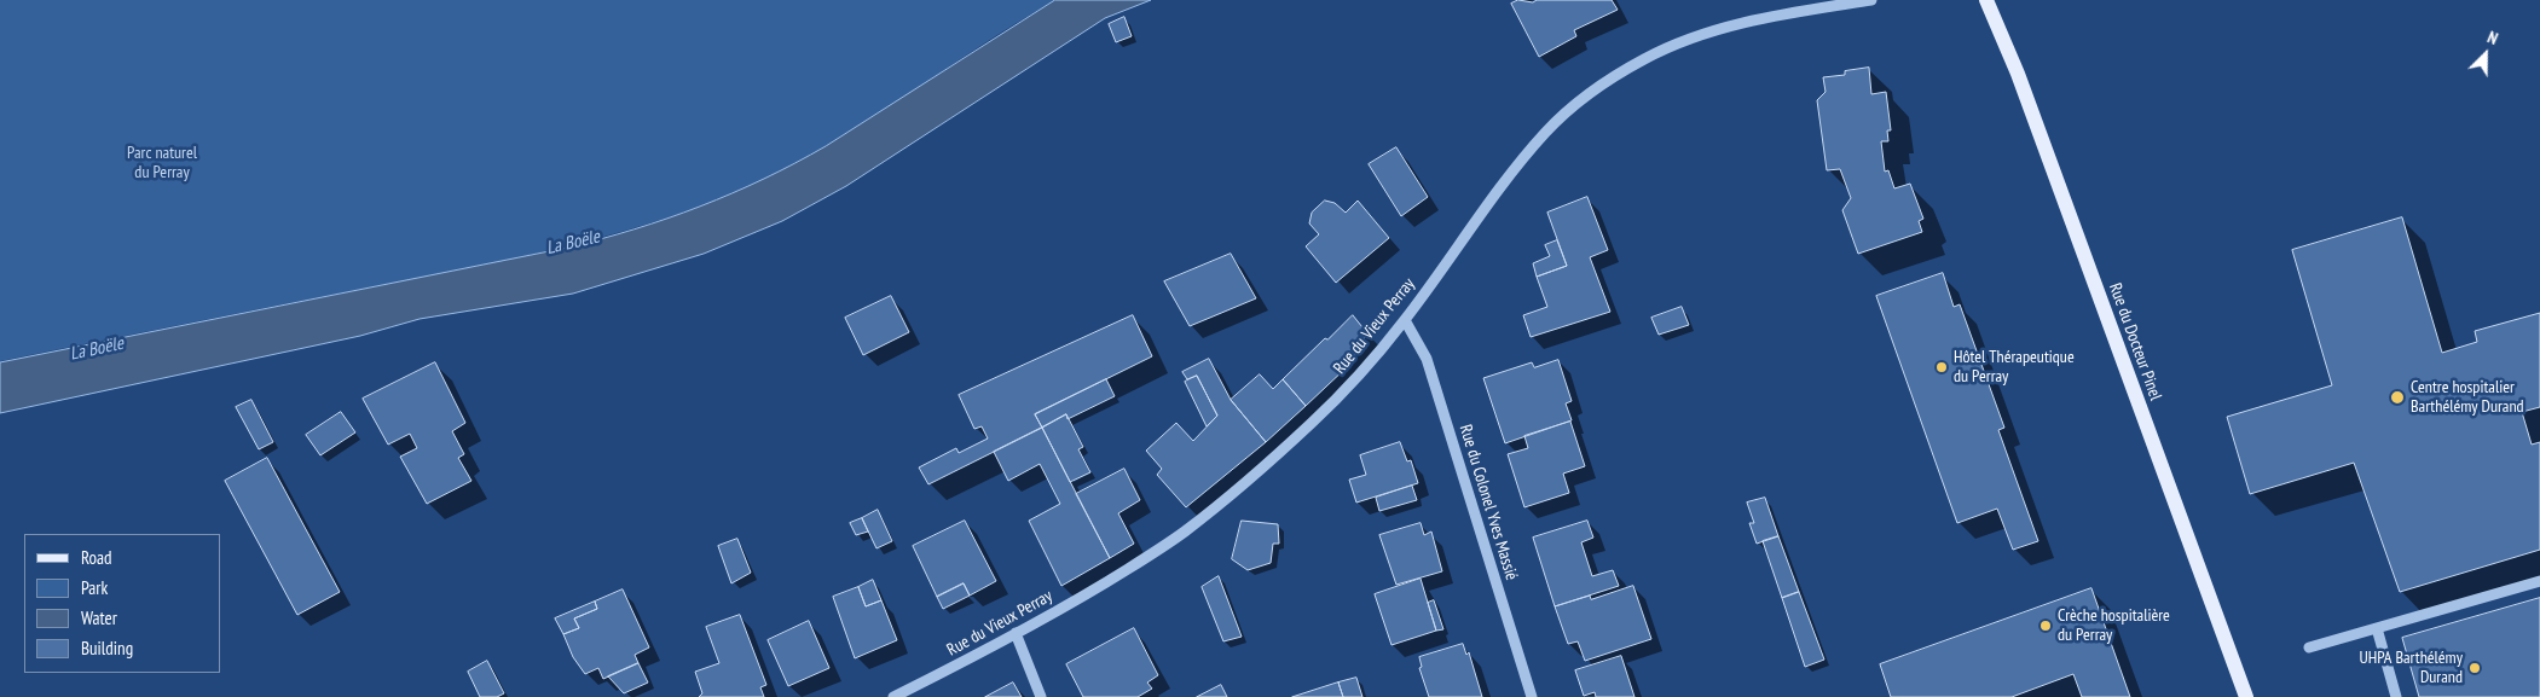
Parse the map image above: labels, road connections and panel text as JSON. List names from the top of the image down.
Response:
{
  "streets": {
    "main road": ["Rue du Docteur Pinel"],
    "street": ["Rue du Vieux Perray", "Rue du Colonel Yves Massié"]
  },
  "crossings": [
    ["Rue du Vieux Perray", "Rue du Colonel Yves Massié"]
  ],
  "water": ["La Boële"],
  "parks": ["Parc naturel du Perray"],
  "places": [
    "Hôtel Thérapeutique du Perray",
    "Centre hospitalier Barthélémy Durand",
    "Crèche hospitalière du Perray",
    "UHPA Barthélémy Durand"
  ],
  "legend": [
    "Road",
    "Park",
    "Water",
    "Building"
  ],
  "north": "top right"
}
